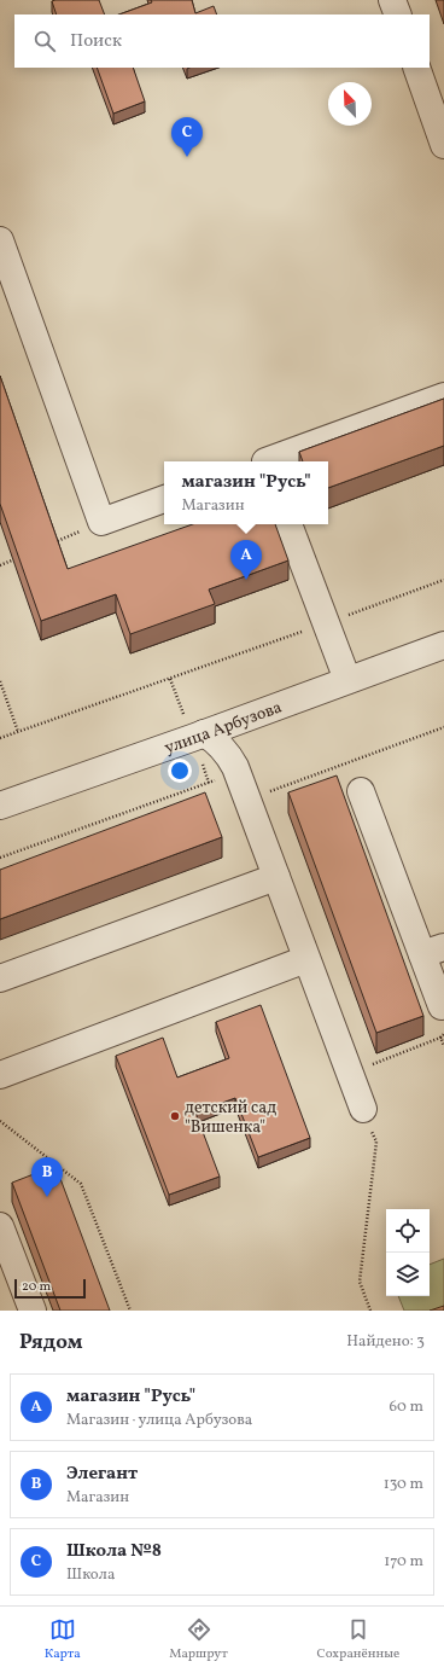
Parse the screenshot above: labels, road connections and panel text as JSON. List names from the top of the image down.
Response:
{
  "streets": {
    "street": ["улица Арбузова"]
  },
  "places": ["детский сад \"Вишенка\""],
  "scale_bar": "20 m",
  "north": "top left",
  "page": {
    "search": "Поиск",
    "pins": ["C", "A", "B"],
    "popup": ["магазин \"Русь\"", "Магазин"],
    "scale": "20 m",
    "heading": ["Рядом", "Найдено: 3"],
    "list": [
      {
        "mark": "A",
        "name": "магазин \"Русь\"",
        "note": "Магазин · улица Арбузова",
        "value": "60 m"
      },
      {
        "mark": "B",
        "name": "Элегант",
        "note": "Магазин",
        "value": "130 m"
      },
      {
        "mark": "C",
        "name": "Школа №8",
        "note": "Школа",
        "value": "170 m"
      }
    ],
    "nav": ["Карта", "Маршрут", "Сохранённые"]
  }
}
